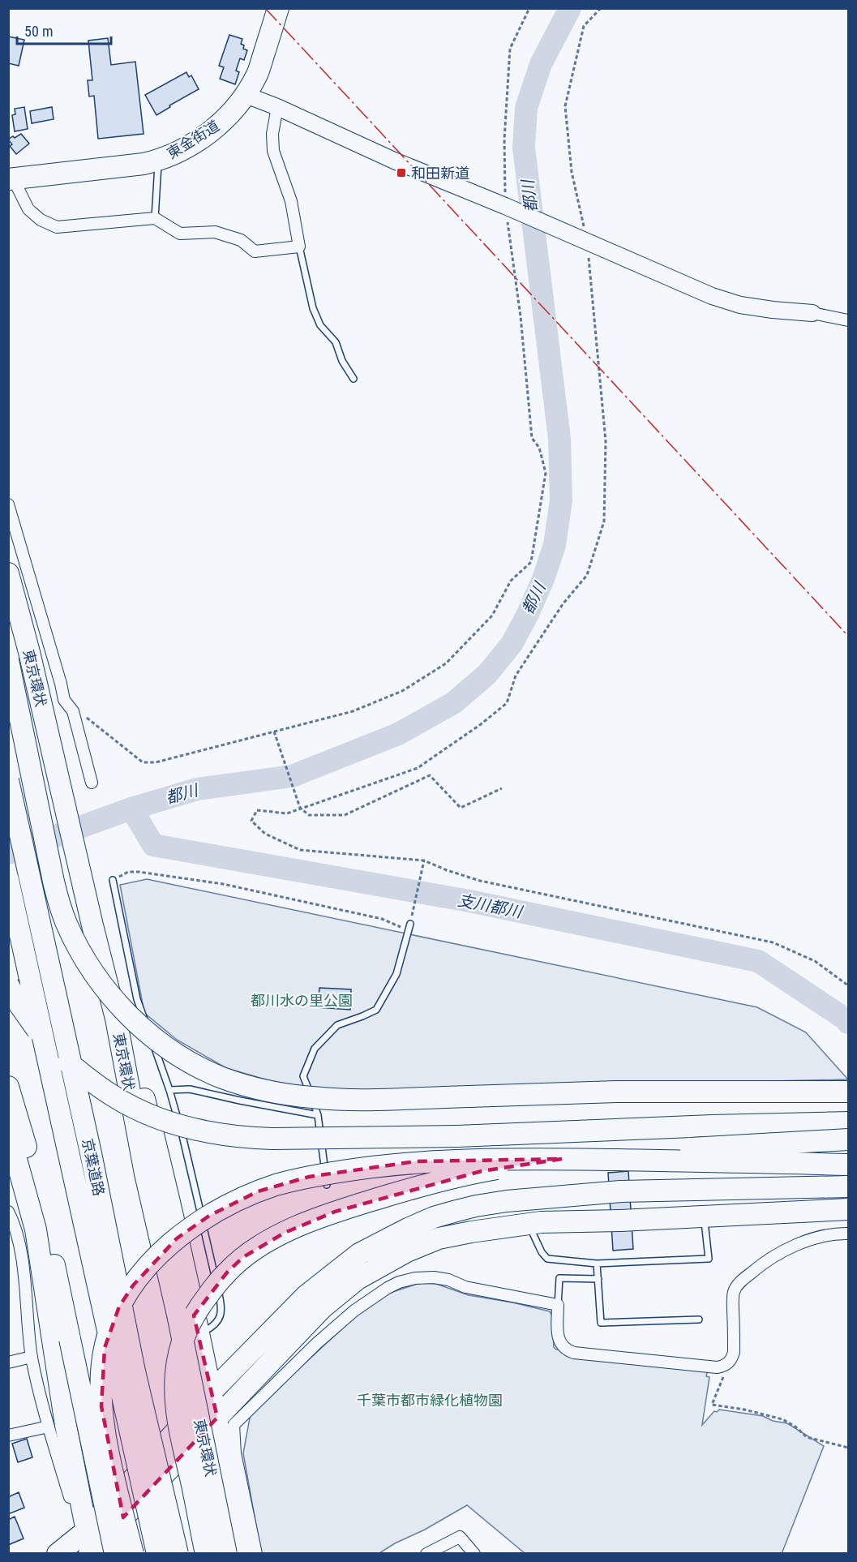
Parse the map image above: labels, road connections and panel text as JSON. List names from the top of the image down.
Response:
{
  "streets": {
    "highway": ["東金街道", "東京環状", "京葉道路"]
  },
  "water": ["都川", "支川都川"],
  "parks": ["都川水の里公園", "千葉市都市緑化植物園"],
  "places": {
    "transit": ["和田新道"]
  },
  "scale_bar": "50 m"
}
